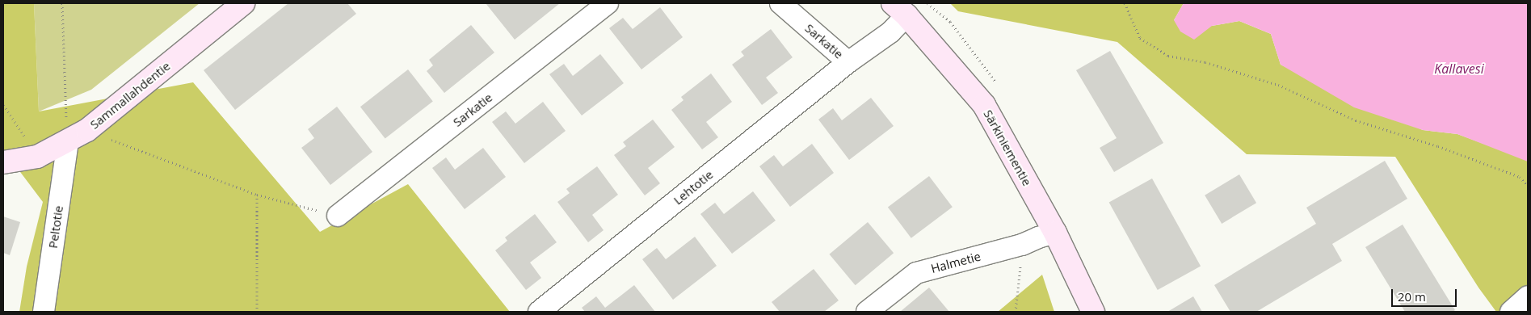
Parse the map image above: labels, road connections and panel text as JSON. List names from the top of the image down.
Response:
{
  "streets": {
    "street": [
      "Sarkatie",
      "Sammallahdentie",
      "Särkiniementie",
      "Lehtotie",
      "Peltotie",
      "Halmetie"
    ]
  },
  "crossings": [
    ["Sarkatie", "Särkiniementie"],
    ["Sarkatie", "Lehtotie"],
    ["Sammallahdentie", "Peltotie"],
    ["Särkiniementie", "Halmetie"]
  ],
  "water": ["Kallavesi"],
  "scale_bar": "20 m"
}
